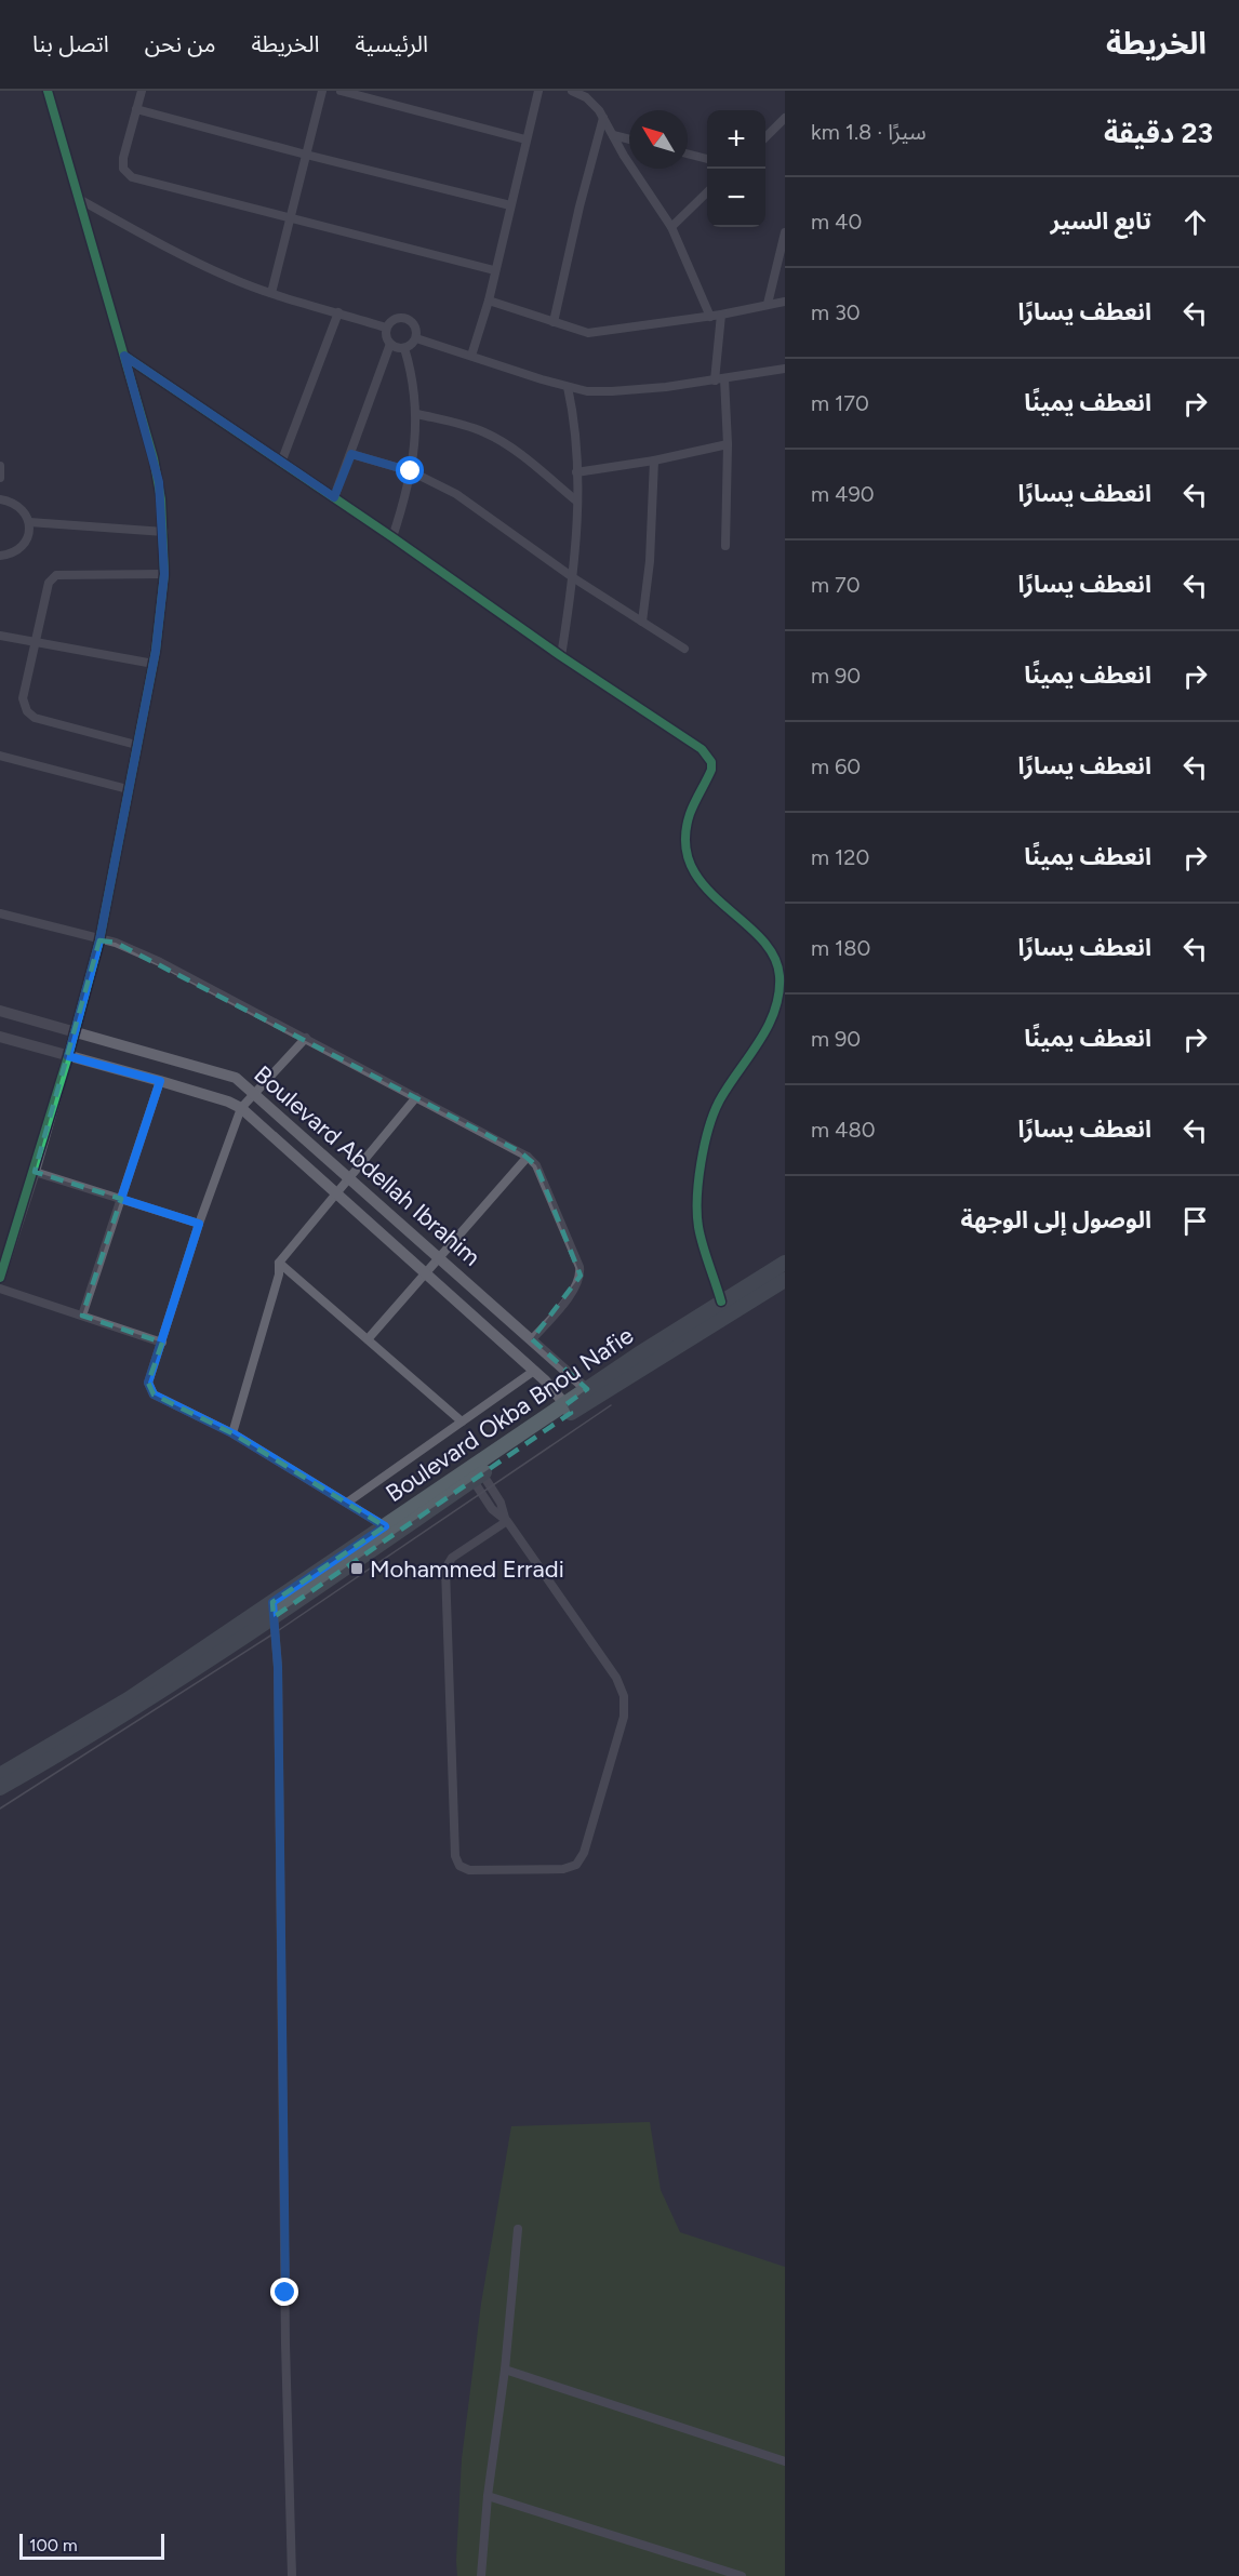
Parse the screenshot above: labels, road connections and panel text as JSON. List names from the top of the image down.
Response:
{
  "streets": {
    "main road": ["Boulevard Okba Bnou Nafie"],
    "street": ["Boulevard Abdellah Ibrahim"]
  },
  "crossings": [
    ["Boulevard Abdellah Ibrahim", "Boulevard Okba Bnou Nafie"]
  ],
  "places": {
    "transit": ["Mohammed Erradi"]
  },
  "scale_bar": "100 m",
  "north": "top left",
  "page": {
    "header": "الخريطة",
    "nav": [
      "الرئيسية",
      "الخريطة",
      "من نحن",
      "اتصل بنا"
    ],
    "heading": ["23 دقيقة", "سيرًا · 1.8 km"],
    "map_buttons": ["+", "−"],
    "list": [
      ["تابع السير", "40 m"],
      ["انعطف يسارًا", "30 m"],
      ["انعطف يمينًا", "170 m"],
      ["انعطف يسارًا", "490 m"],
      ["انعطف يسارًا", "70 m"],
      ["انعطف يمينًا", "90 m"],
      ["انعطف يسارًا", "60 m"],
      ["انعطف يمينًا", "120 m"],
      ["انعطف يسارًا", "180 m"],
      ["انعطف يمينًا", "90 m"],
      ["انعطف يسارًا", "480 m"],
      "الوصول إلى الوجهة"
    ],
    "scale": "100 m"
  }
}
